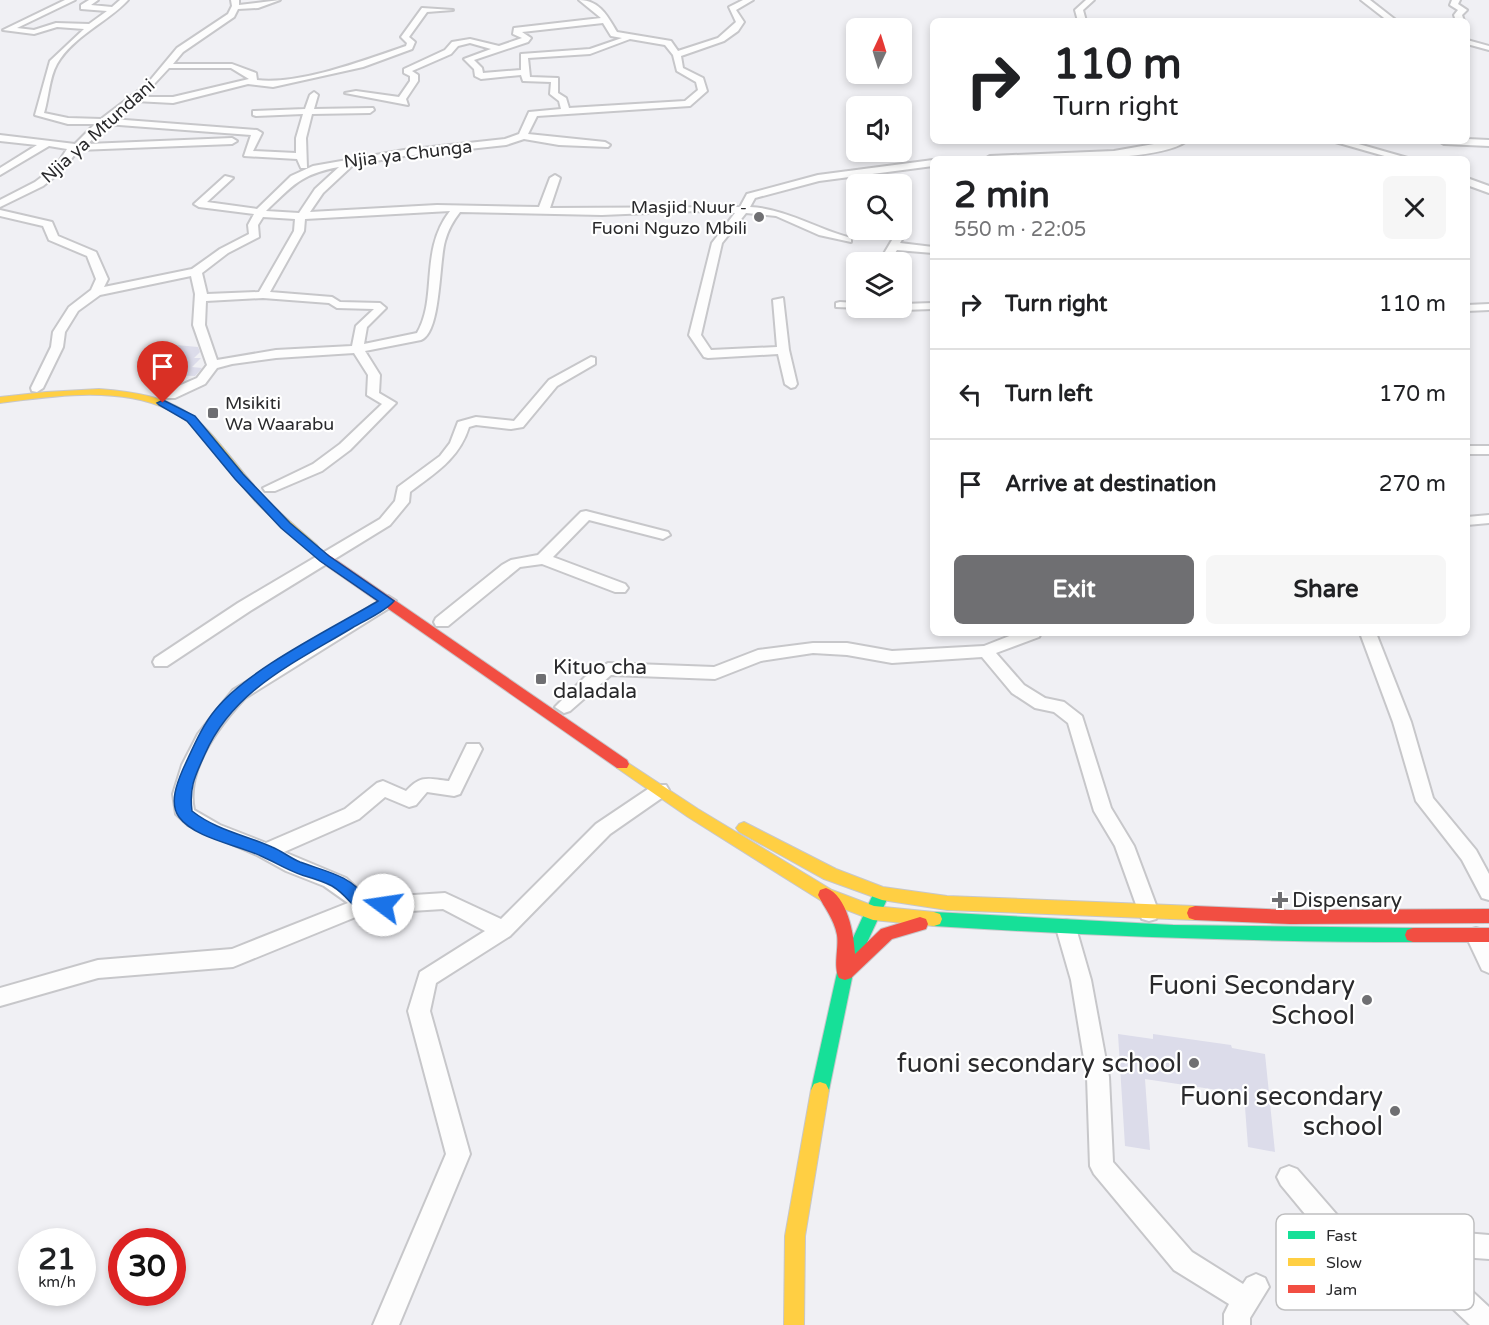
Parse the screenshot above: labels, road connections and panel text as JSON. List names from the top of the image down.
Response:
{
  "streets": {
    "street": ["Njia ya Mtundani", "Njia ya Chunga"]
  },
  "places": {
    "other": [
      "Masjid Nuur - Fuoni Nguzo Mbili",
      "Fuoni Secondary School",
      "fuoni secondary school",
      "Fuoni secondary school"
    ],
    "transit": ["Msikiti Wa Waarabu", "Kituo cha daladala"],
    "health": ["Dispensary"]
  },
  "legend": ["Fast", "Slow", "Jam"],
  "north": "top",
  "page": {
    "turn": ["110 m", "Turn right"],
    "heading": ["2 min", "550 m · 22:05"],
    "list": [
      {
        "name": "Turn right",
        "value": "110 m"
      },
      {
        "name": "Turn left",
        "value": "170 m"
      },
      {
        "name": "Arrive at destination",
        "value": "270 m"
      }
    ],
    "buttons": ["Exit", "Share"],
    "speed": "21 km/h",
    "limit": "30"
  }
}
